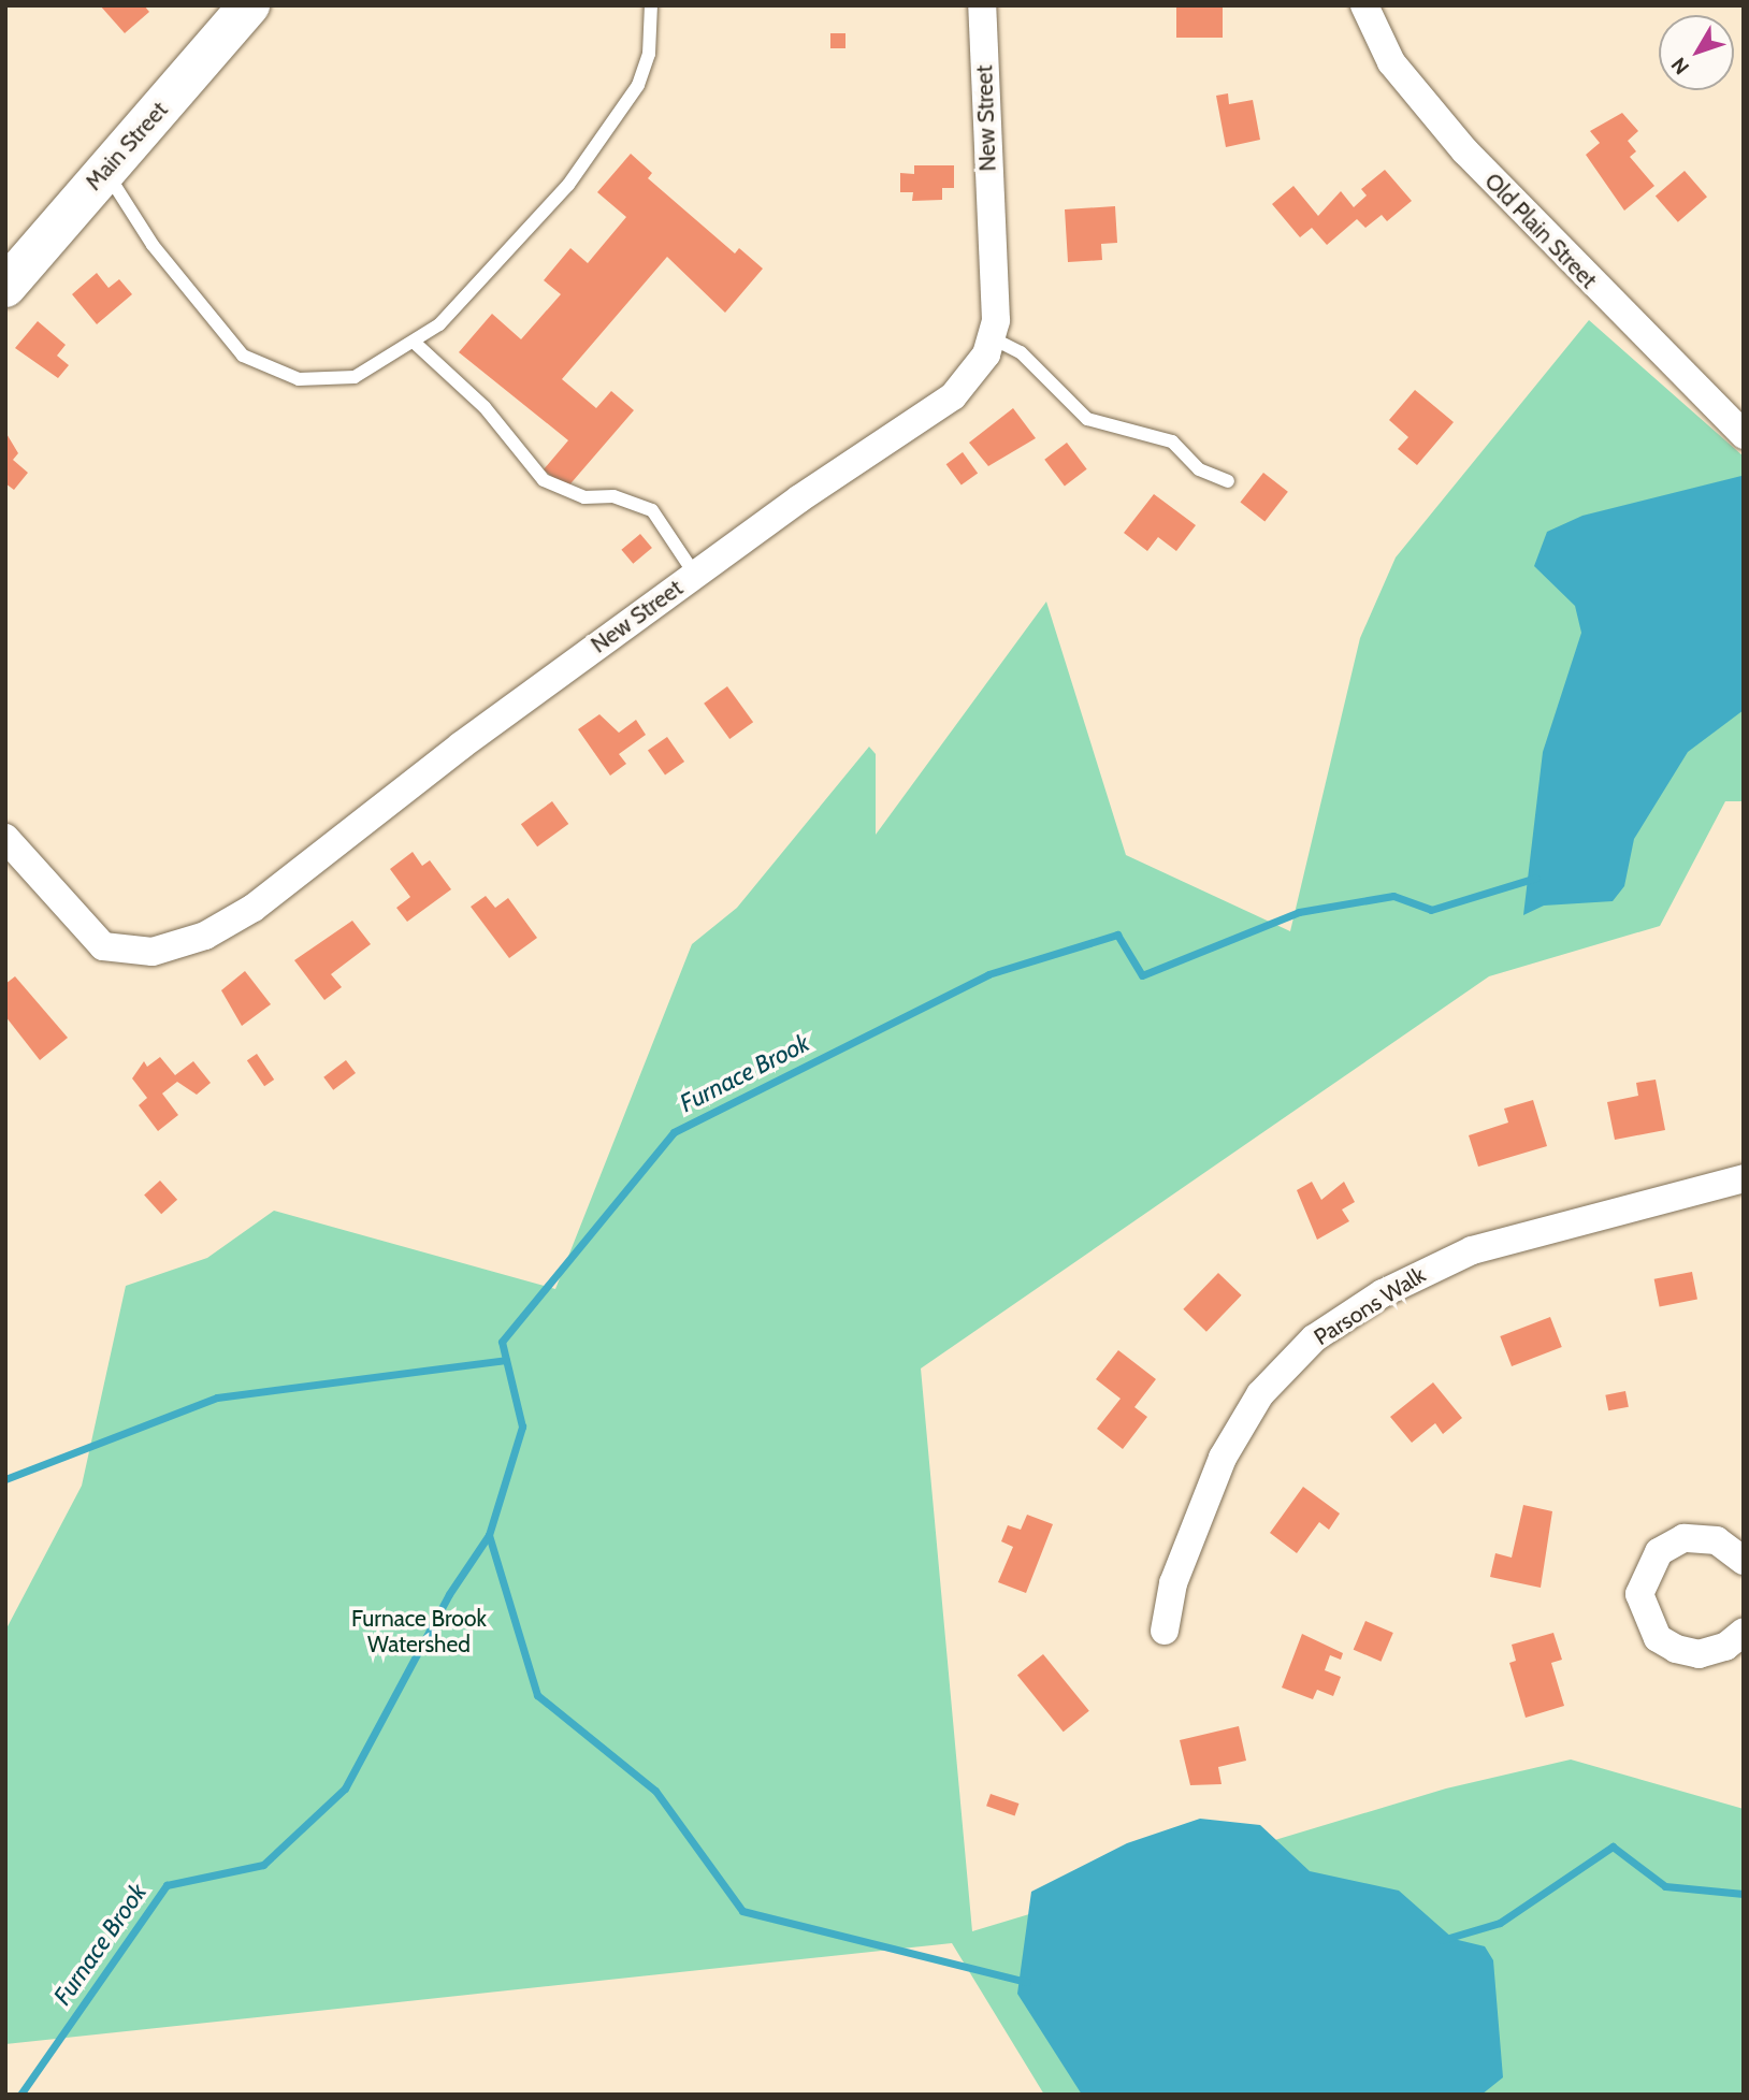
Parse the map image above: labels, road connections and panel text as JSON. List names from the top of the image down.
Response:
{
  "streets": {
    "main road": ["Main Street"],
    "street": ["New Street", "Old Plain Street", "Parsons Walk"]
  },
  "water": ["Furnace Brook"],
  "parks": ["Furnace Brook Watershed"],
  "north": "bottom left"
}
